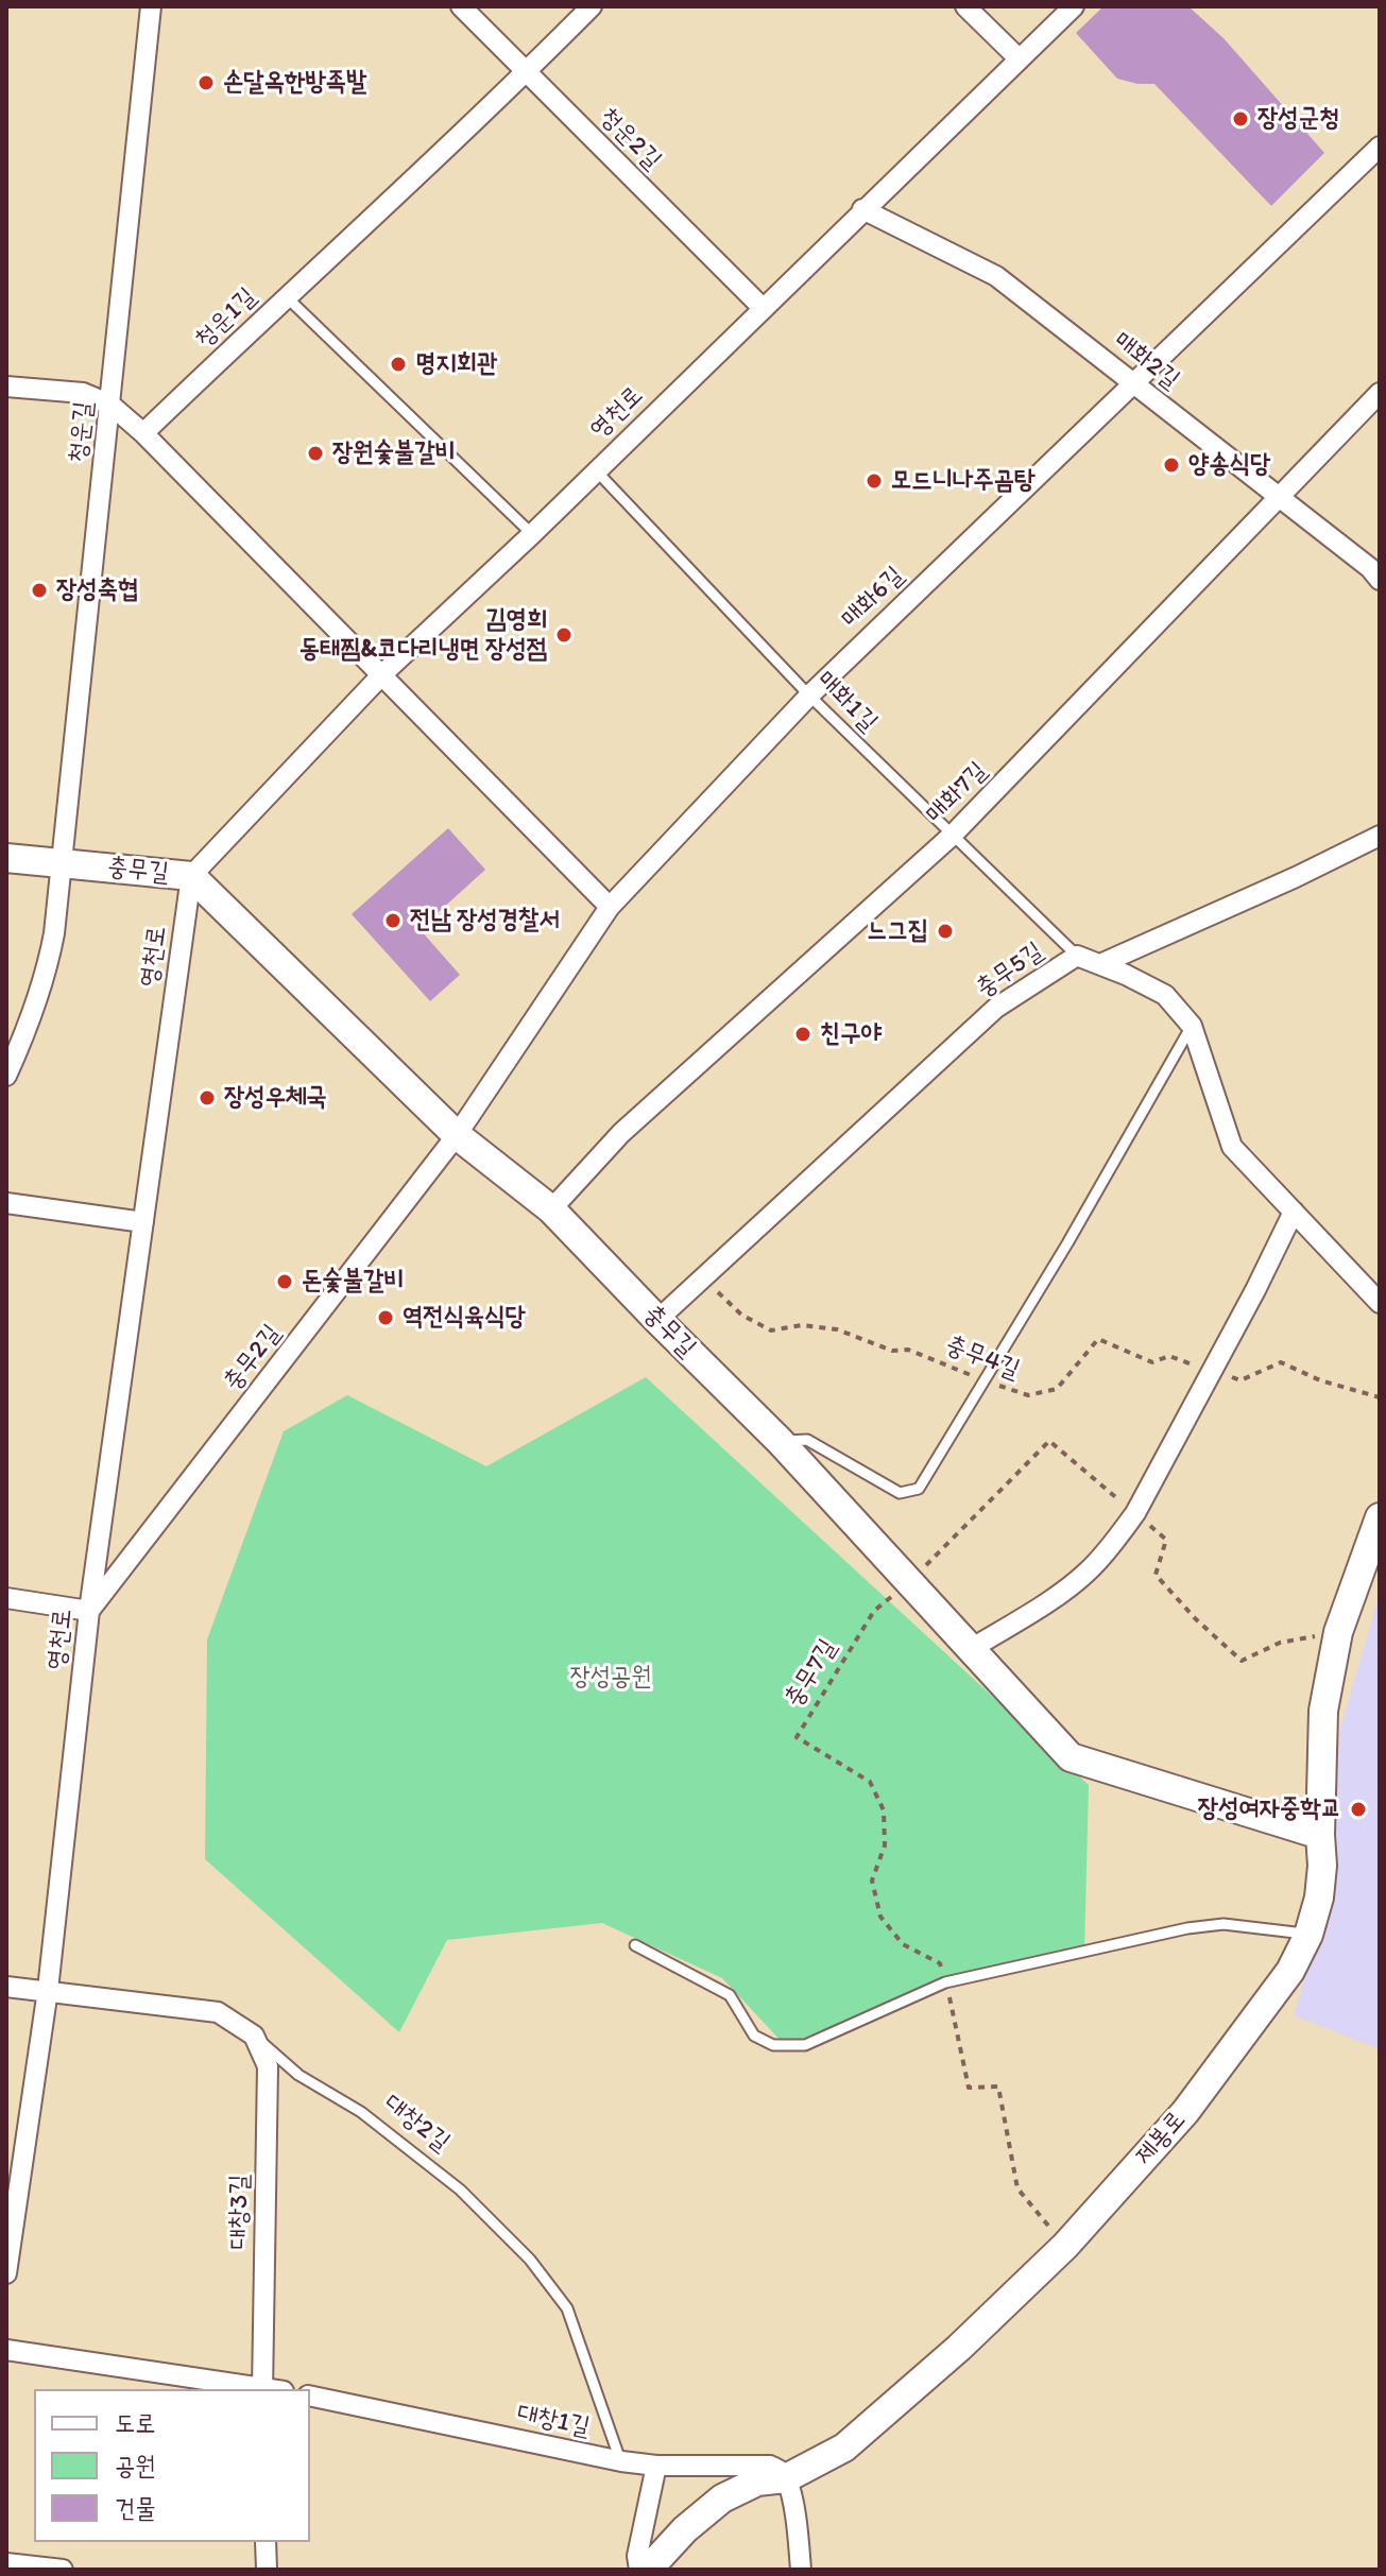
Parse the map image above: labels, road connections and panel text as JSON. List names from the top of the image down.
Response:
{
  "streets": {
    "street": [
      "청운2길",
      "청운1길",
      "매화2길",
      "영천로",
      "청운길",
      "매화6길",
      "매화7길",
      "충무길",
      "충무5길",
      "충무2길",
      "대창2길",
      "제봉로",
      "대창3길",
      "대창1길"
    ],
    "lane": ["매화1길"],
    "path": ["충무4길", "충무7길"]
  },
  "crossings": [
    ["청운2길", "청운1길"],
    ["청운2길", "영천로"],
    ["매화2길", "영천로"],
    ["매화2길", "매화6길"],
    ["매화2길", "매화7길"],
    ["영천로", "매화1길"],
    ["영천로", "충무길"],
    ["영천로", "충무2길"],
    ["영천로", "대창2길"],
    ["청운길", "충무길"],
    ["매화6길", "매화1길"],
    ["매화6길", "충무길"],
    ["매화6길", "충무2길"],
    ["매화1길", "매화7길"],
    ["매화1길", "충무5길"],
    ["매화7길", "충무길"],
    ["충무길", "충무5길"],
    ["충무길", "충무2길"],
    ["충무길", "충무7길"],
    ["충무길", "제봉로"],
    ["충무5길", "충무4길"],
    ["충무7길", "제봉로"],
    ["대창2길", "대창3길"],
    ["대창2길", "대창1길"],
    ["제봉로", "대창1길"]
  ],
  "parks": ["장성공원"],
  "places": [
    "손달옥한방족발",
    "장성군청",
    "명지회관",
    "장원숯불갈비",
    "양송식당",
    "모드니나주곰탕",
    "장성축협",
    "김영희 동태찜&코다리냉면 장성점",
    "전남 장성경찰서",
    "느그집",
    "친구야",
    "장성우체국",
    "돈숯불갈비",
    "역전식육식당",
    "장성여자중학교"
  ],
  "legend": ["도로", "공원", "건물"]
}
